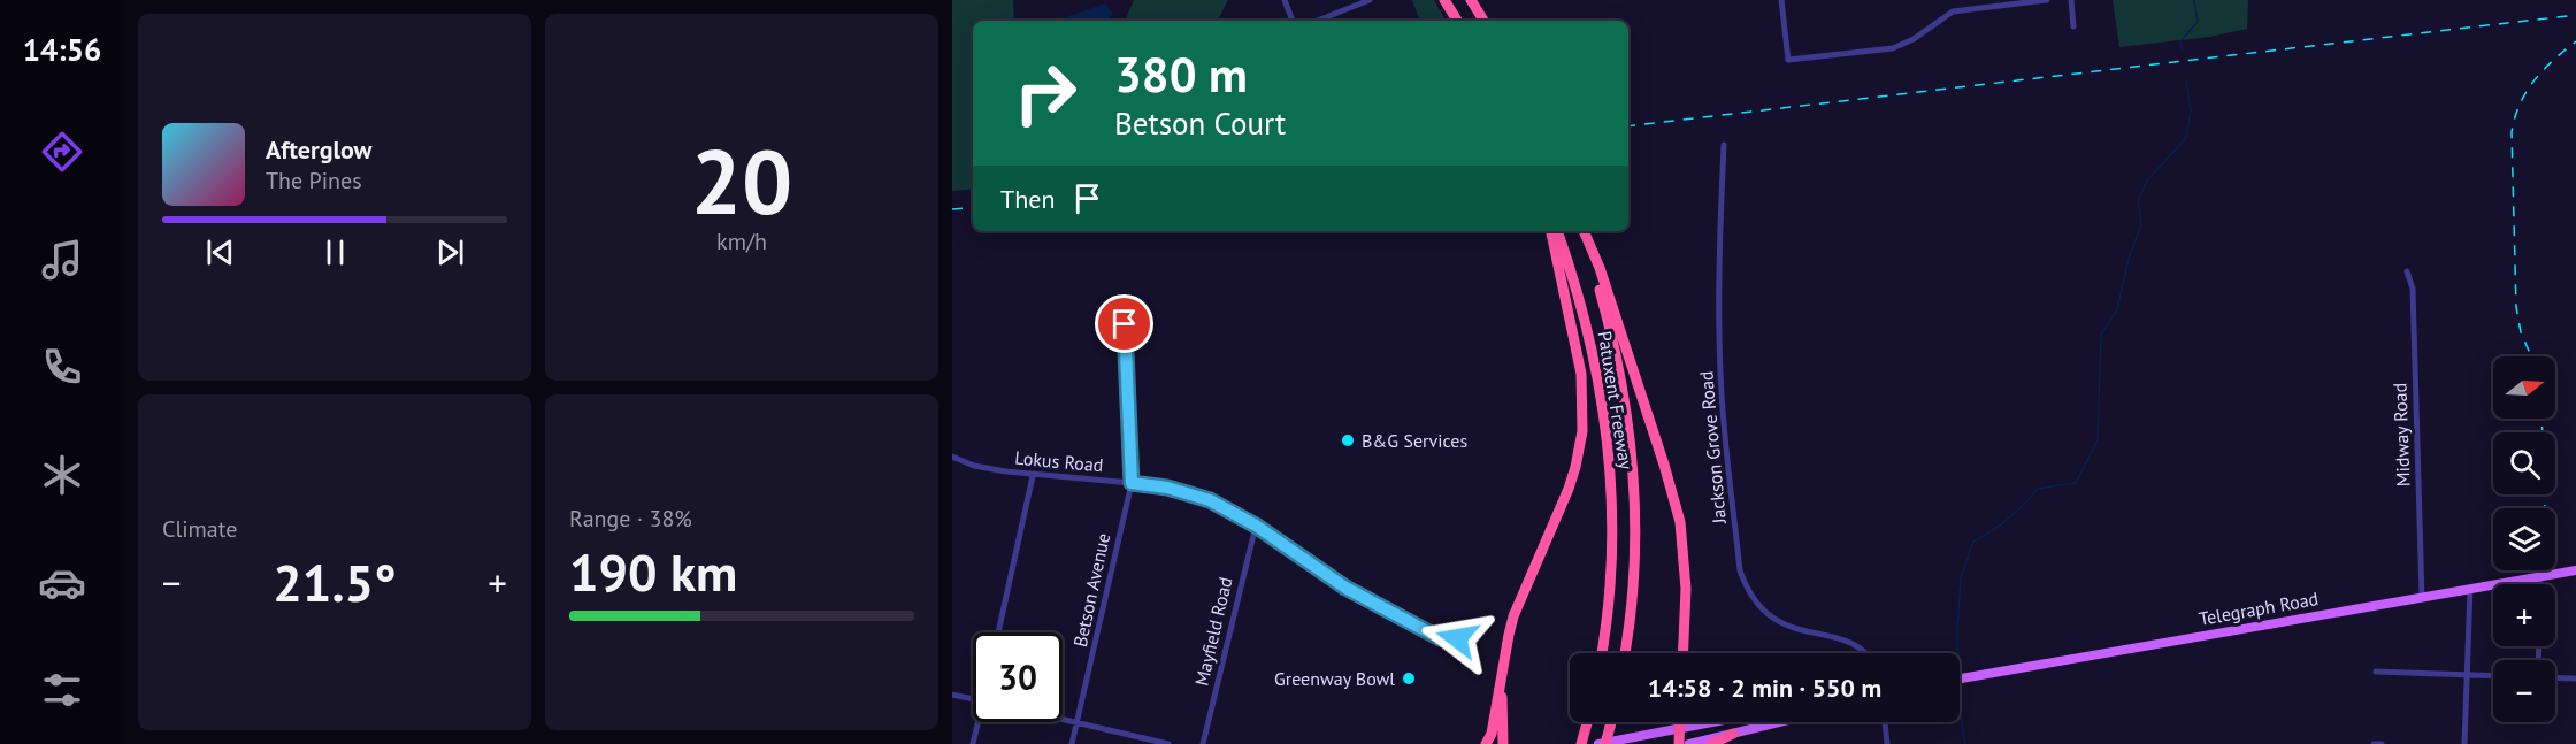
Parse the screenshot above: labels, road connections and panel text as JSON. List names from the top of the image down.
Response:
{
  "streets": {
    "highway": ["Patuxent Freeway"],
    "main road": ["Telegraph Road"],
    "street": [
      "Midway Road",
      "Jackson Grove Road",
      "Lokus Road",
      "Betson Avenue",
      "Mayfield Road"
    ]
  },
  "crossings": [
    ["Midway Road", "Telegraph Road"],
    ["Lokus Road", "Betson Avenue"],
    ["Lokus Road", "Mayfield Road"]
  ],
  "places": ["B&G Services", "Greenway Bowl"],
  "north": "right",
  "page": {
    "tabs": "14:56",
    "tile": [
      ["20", "km/h"],
      "Climate",
      ["Range · 38%", "190 km"]
    ],
    "turn": ["380 m", "Betson Court"],
    "song": ["Afterglow", "The Pines"],
    "then": "Then",
    "map_buttons": ["+", "−"],
    "heat": ["−", "21.5°", "+"],
    "limit": "30",
    "trip": "14:58 · 2 min · 550 m"
  }
}
